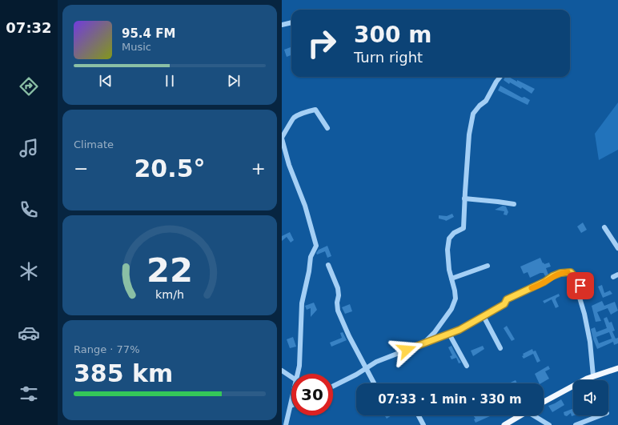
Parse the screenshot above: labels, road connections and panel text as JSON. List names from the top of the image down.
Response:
{
  "page": {
    "tabs": "07:32",
    "turn": ["300 m", "Turn right"],
    "song": ["95.4 FM", "Music"],
    "tile": [
      "Climate",
      ["Range · 77%", "385 km"]
    ],
    "heat": ["−", "20.5°", "+"],
    "limit": "30",
    "trip": "07:33 · 1 min · 330 m",
    "gauge": ["22", "km/h"]
  }
}
